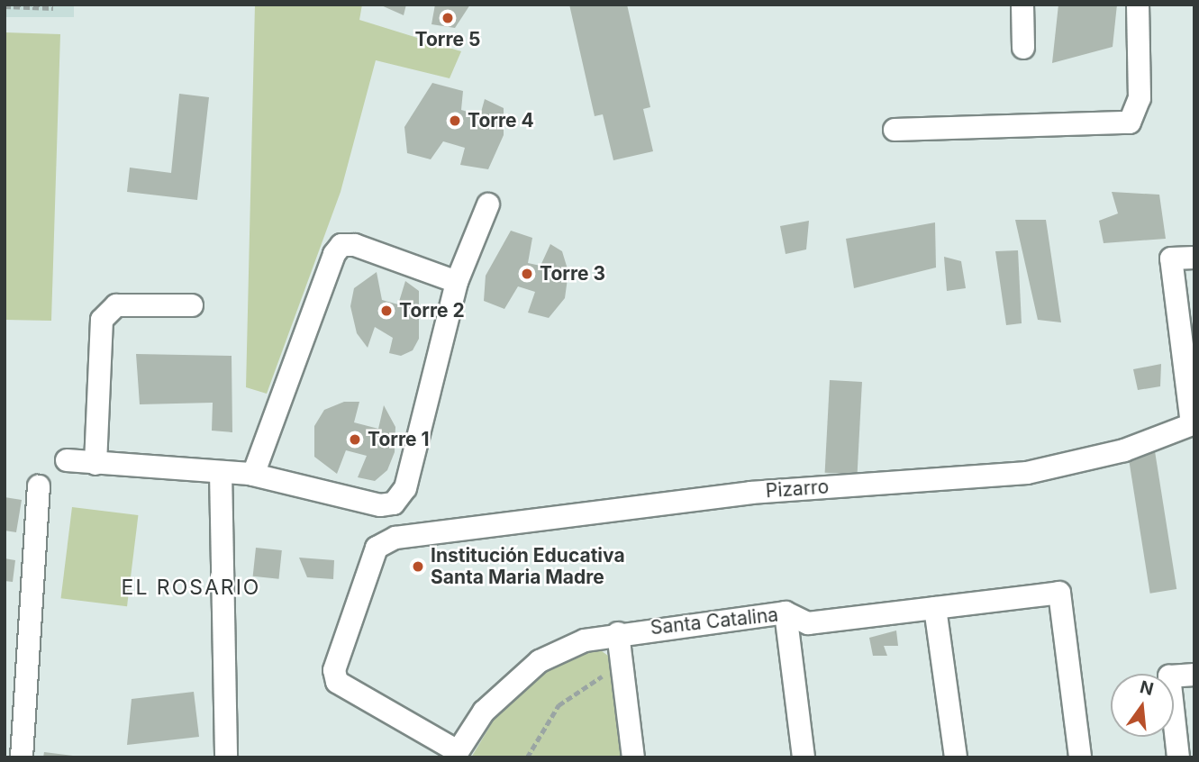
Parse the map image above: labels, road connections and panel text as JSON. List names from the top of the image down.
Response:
{
  "streets": {
    "street": ["Pizarro", "Santa Catalina"]
  },
  "crossings": [
    ["Pizarro", "Santa Catalina"]
  ],
  "districts": ["EL ROSARIO"],
  "places": [
    "Torre 5",
    "Torre 4",
    "Torre 3",
    "Torre 2",
    "Torre 1",
    "Institución Educativa Santa Maria Madre"
  ],
  "north": "top"
}
